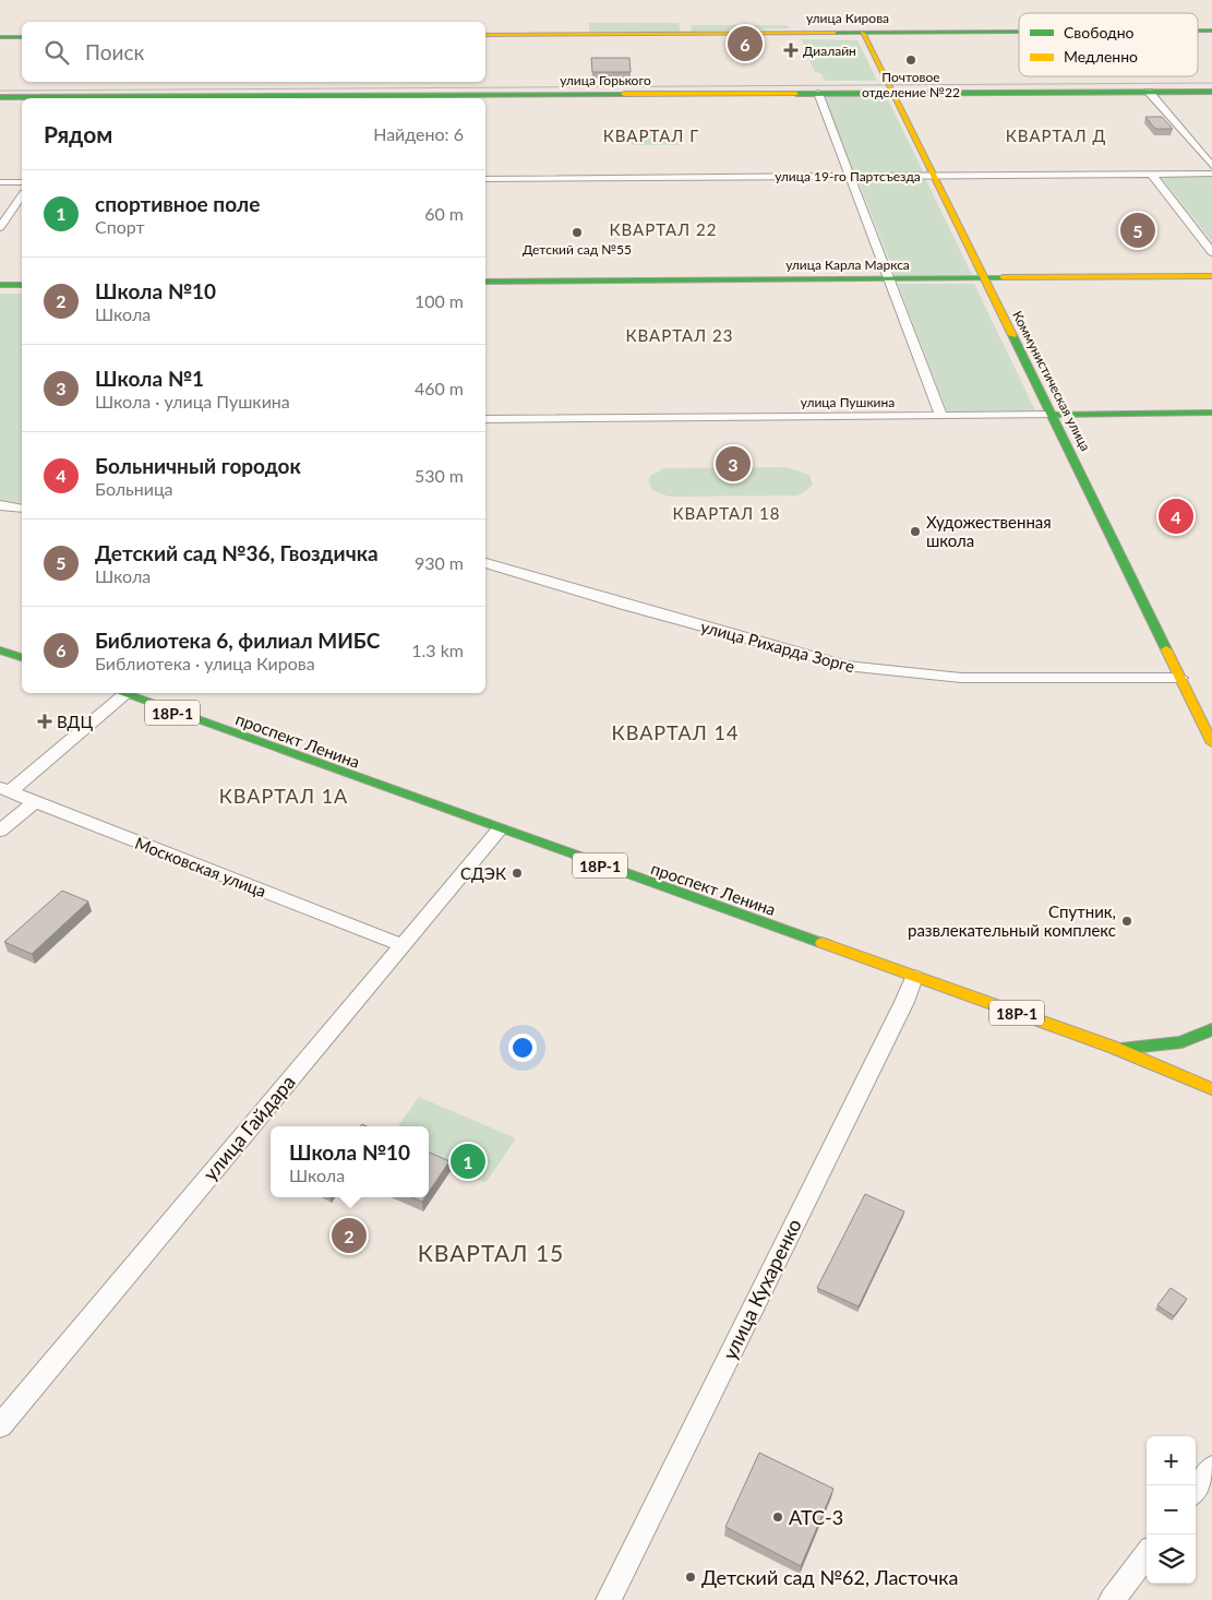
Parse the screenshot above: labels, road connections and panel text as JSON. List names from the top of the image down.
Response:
{
  "streets": {
    "street": [
      "улица Кирова",
      "улица Горького",
      "улица 19-го Партсъезда",
      "улица Карла Маркса",
      "Коммунистическая улица",
      "улица Пушкина",
      "улица Рихарда Зорге",
      "18Р-1",
      "проспект Ленина",
      "Московская улица",
      "улица Гайдара",
      "улица Кухаренко"
    ]
  },
  "crossings": [
    ["улица Кирова", "Коммунистическая улица"],
    ["улица Горького", "Коммунистическая улица"],
    ["улица 19-го Партсъезда", "Коммунистическая улица"],
    ["улица Карла Маркса", "Коммунистическая улица"],
    ["Коммунистическая улица", "улица Пушкина"],
    ["Коммунистическая улица", "улица Рихарда Зорге"],
    ["проспект Ленина", "улица Гайдара"],
    ["проспект Ленина", "улица Кухаренко"],
    ["Московская улица", "улица Гайдара"]
  ],
  "districts": [
    "КВАРТАЛ Г",
    "КВАРТАЛ Д",
    "КВАРТАЛ 22",
    "КВАРТАЛ 23",
    "КВАРТАЛ 18",
    "КВАРТАЛ 14",
    "КВАРТАЛ 1А",
    "КВАРТАЛ 15"
  ],
  "places": {
    "health": ["Диалайн", "ВДЦ"],
    "other": [
      "Почтовое отделение №22",
      "Детский сад №55",
      "Художественная школа",
      "СДЭК",
      "Спутник, развлекательный комплекс",
      "АТС-3",
      "Детский сад №62, Ласточка"
    ]
  },
  "legend": ["Свободно", "Медленно"],
  "page": {
    "search": "Поиск",
    "pins": [
      "6",
      "5",
      "3",
      "4",
      "1",
      "2"
    ],
    "heading": ["Рядом", "Найдено: 6"],
    "list": [
      {
        "mark": "1",
        "name": "спортивное поле",
        "note": "Спорт",
        "value": "60 m"
      },
      {
        "mark": "2",
        "name": "Школа №10",
        "note": "Школа",
        "value": "100 m"
      },
      {
        "mark": "3",
        "name": "Школа №1",
        "note": "Школа · улица Пушкина",
        "value": "460 m"
      },
      {
        "mark": "4",
        "name": "Больничный городок",
        "note": "Больница",
        "value": "530 m"
      },
      {
        "mark": "5",
        "name": "Детский сад №36, Гвоздичка",
        "note": "Школа",
        "value": "930 m"
      },
      {
        "mark": "6",
        "name": "Библиотека 6, филиал МИБС",
        "note": "Библиотека · улица Кирова",
        "value": "1.3 km"
      }
    ],
    "popup": ["Школа №10", "Школа"],
    "map_buttons": ["+", "−"]
  }
}
